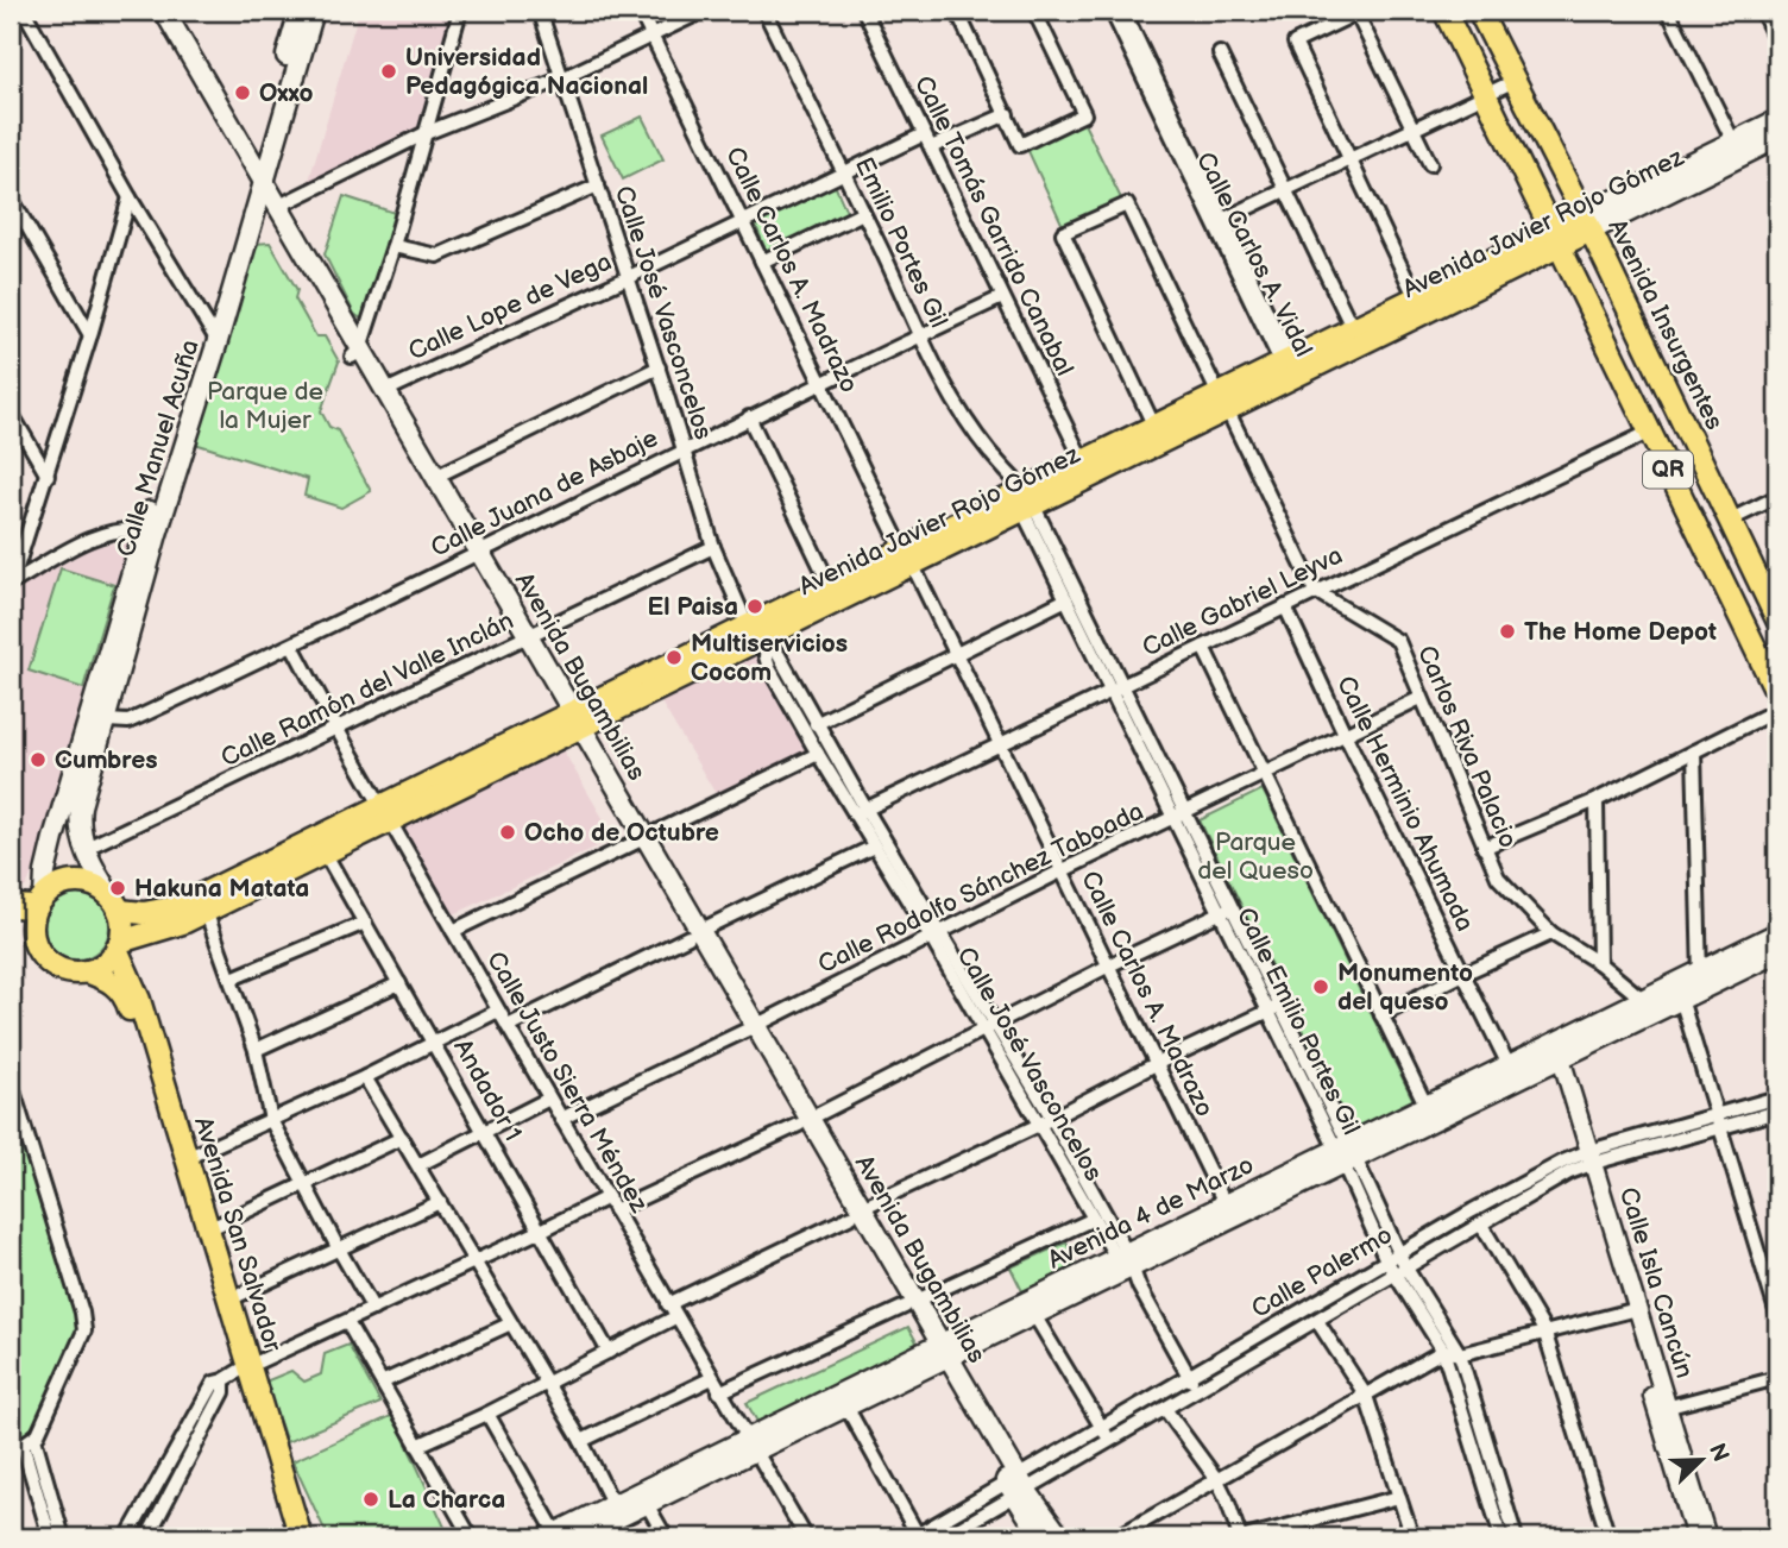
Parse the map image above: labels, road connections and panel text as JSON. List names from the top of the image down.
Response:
{
  "streets": {
    "main road": [
      "Avenida Javier Rojo Gómez",
      "Avenida Insurgentes",
      "Calle Manuel Acuña",
      "QR",
      "Avenida Bugambilias",
      "Avenida 4 de Marzo",
      "Avenida San Salvador"
    ],
    "street": [
      "Calle Tomás Garrido Canabal",
      "Emilio Portes Gil",
      "Calle Carlos A. Vidal",
      "Calle Carlos A. Madrazo",
      "Calle Lope de Vega",
      "Calle José Vasconcelos",
      "Calle Juana de Asbaje",
      "Calle Gabriel Leyva",
      "Calle Ramón del Valle Inclán",
      "Carlos Riva Palacio",
      "Calle Herminio Ahumada",
      "Calle Rodolfo Sánchez Taboada",
      "Calle Emilio Portes Gil",
      "Calle Justo Sierra Méndez",
      "Andador 1",
      "Calle Palermo",
      "Calle Isla Cancún"
    ]
  },
  "crossings": [
    ["Avenida Javier Rojo Gómez", "Calle Tomás Garrido Canabal"],
    ["Avenida Javier Rojo Gómez", "Emilio Portes Gil"],
    ["Avenida Javier Rojo Gómez", "Calle Carlos A. Vidal"],
    ["Avenida Javier Rojo Gómez", "Calle Carlos A. Madrazo"],
    ["Avenida Javier Rojo Gómez", "Calle José Vasconcelos"],
    ["Avenida Javier Rojo Gómez", "Avenida Insurgentes"],
    ["Avenida Javier Rojo Gómez", "Calle Manuel Acuña"],
    ["Avenida Javier Rojo Gómez", "QR"],
    ["Avenida Javier Rojo Gómez", "Avenida Bugambilias"],
    ["Avenida Javier Rojo Gómez", "Calle Emilio Portes Gil"],
    ["Avenida Javier Rojo Gómez", "Calle Justo Sierra Méndez"],
    ["Avenida Javier Rojo Gómez", "Andador 1"],
    ["Avenida Javier Rojo Gómez", "Avenida San Salvador"],
    ["Calle Tomás Garrido Canabal", "Calle Lope de Vega"],
    ["Calle Tomás Garrido Canabal", "Calle Juana de Asbaje"],
    ["Emilio Portes Gil", "Calle Lope de Vega"],
    ["Emilio Portes Gil", "Calle Juana de Asbaje"],
    ["Emilio Portes Gil", "Calle Emilio Portes Gil"],
    ["Calle Carlos A. Madrazo", "Calle Lope de Vega"],
    ["Calle Carlos A. Madrazo", "Calle Juana de Asbaje"],
    ["Calle Carlos A. Madrazo", "Calle Gabriel Leyva"],
    ["Calle Carlos A. Madrazo", "Calle Rodolfo Sánchez Taboada"],
    ["Calle Carlos A. Madrazo", "Avenida 4 de Marzo"],
    ["Calle Lope de Vega", "Calle José Vasconcelos"],
    ["Calle Lope de Vega", "Avenida Bugambilias"],
    ["Calle José Vasconcelos", "Calle Juana de Asbaje"],
    ["Calle José Vasconcelos", "Calle Gabriel Leyva"],
    ["Calle José Vasconcelos", "Calle Ramón del Valle Inclán"],
    ["Calle José Vasconcelos", "Calle Rodolfo Sánchez Taboada"],
    ["Calle José Vasconcelos", "Avenida 4 de Marzo"],
    ["Calle José Vasconcelos", "Calle Palermo"],
    ["Calle Manuel Acuña", "Calle Juana de Asbaje"],
    ["Calle Manuel Acuña", "Avenida Bugambilias"],
    ["Calle Manuel Acuña", "Calle Ramón del Valle Inclán"],
    ["Calle Manuel Acuña", "Avenida San Salvador"],
    ["QR", "Calle Gabriel Leyva"],
    ["Calle Juana de Asbaje", "Avenida Bugambilias"],
    ["Calle Juana de Asbaje", "Calle Justo Sierra Méndez"],
    ["Calle Gabriel Leyva", "Carlos Riva Palacio"],
    ["Calle Gabriel Leyva", "Calle Herminio Ahumada"],
    ["Calle Gabriel Leyva", "Calle Emilio Portes Gil"],
    ["Avenida Bugambilias", "Calle Ramón del Valle Inclán"],
    ["Avenida Bugambilias", "Calle Rodolfo Sánchez Taboada"],
    ["Avenida Bugambilias", "Avenida 4 de Marzo"],
    ["Avenida Bugambilias", "Calle Palermo"],
    ["Calle Ramón del Valle Inclán", "Calle Justo Sierra Méndez"],
    ["Carlos Riva Palacio", "Calle Rodolfo Sánchez Taboada"],
    ["Carlos Riva Palacio", "Avenida 4 de Marzo"],
    ["Calle Herminio Ahumada", "Calle Rodolfo Sánchez Taboada"],
    ["Calle Herminio Ahumada", "Avenida 4 de Marzo"],
    ["Calle Rodolfo Sánchez Taboada", "Calle Emilio Portes Gil"],
    ["Calle Rodolfo Sánchez Taboada", "Calle Justo Sierra Méndez"],
    ["Calle Emilio Portes Gil", "Avenida 4 de Marzo"],
    ["Calle Justo Sierra Méndez", "Avenida 4 de Marzo"],
    ["Avenida 4 de Marzo", "Calle Isla Cancún"],
    ["Calle Palermo", "Calle Isla Cancún"]
  ],
  "parks": ["Parque de la Mujer", "Parque del Queso"],
  "places": [
    "Universidad Pedagógica Nacional",
    "Oxxo",
    "El Paisa",
    "The Home Depot",
    "Multiservicios Cocom",
    "Cumbres",
    "Ocho de Octubre",
    "Hakuna Matata",
    "Monumento del queso",
    "La Charca"
  ],
  "north": "top right"
}
